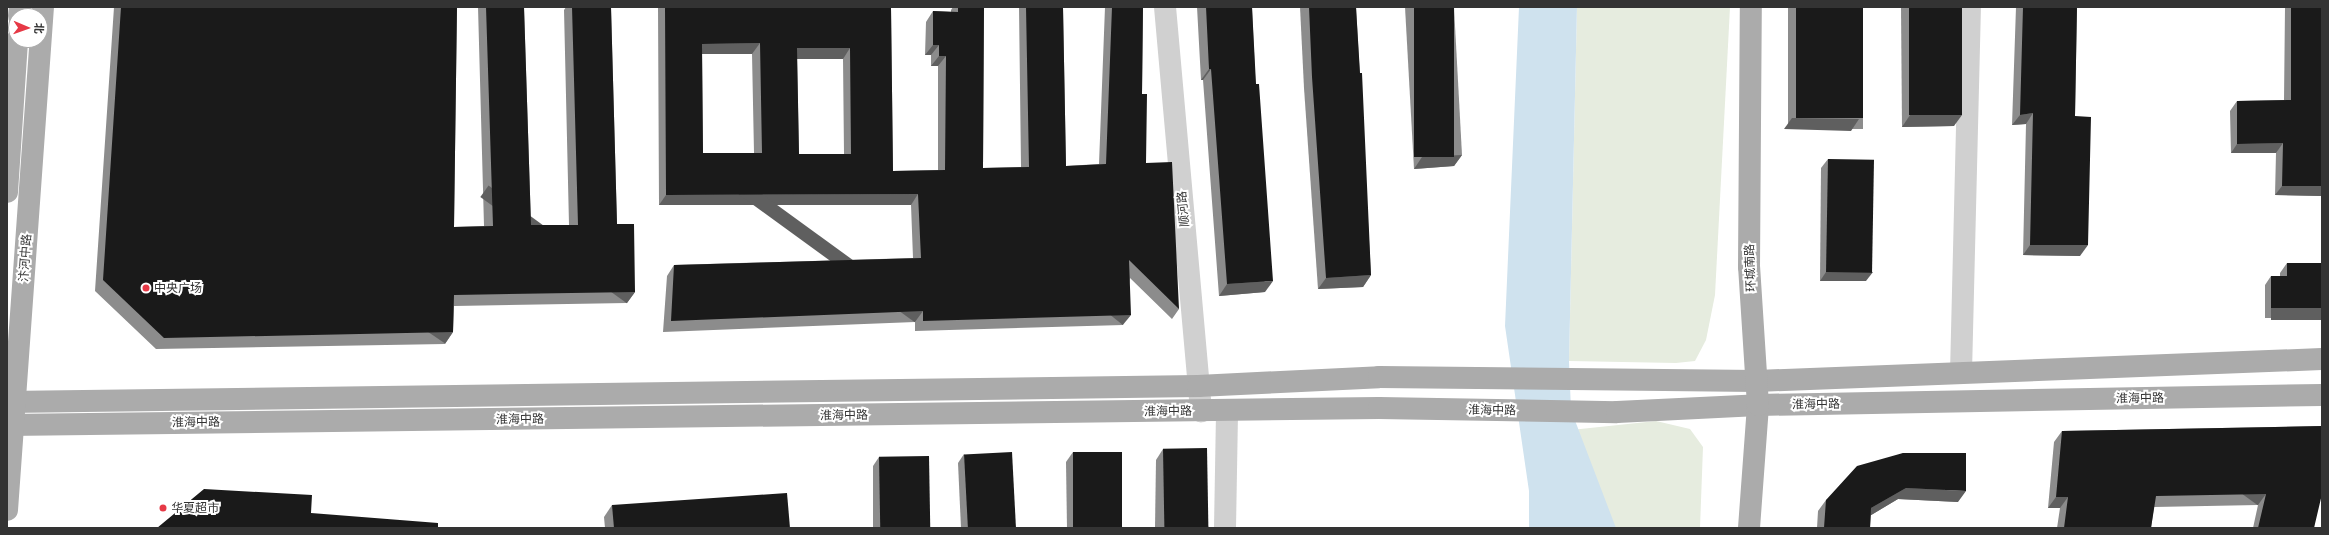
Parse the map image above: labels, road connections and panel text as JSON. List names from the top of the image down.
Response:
{
  "streets": {
    "main road": ["汴河中路", "环城南路", "淮海中路"],
    "street": ["顺河路"]
  },
  "crossings": [
    ["顺河路", "淮海中路"],
    ["汴河中路", "淮海中路"],
    ["环城南路", "淮海中路"]
  ],
  "places": ["中央广场", "华夏超市"],
  "north": "right"
}
